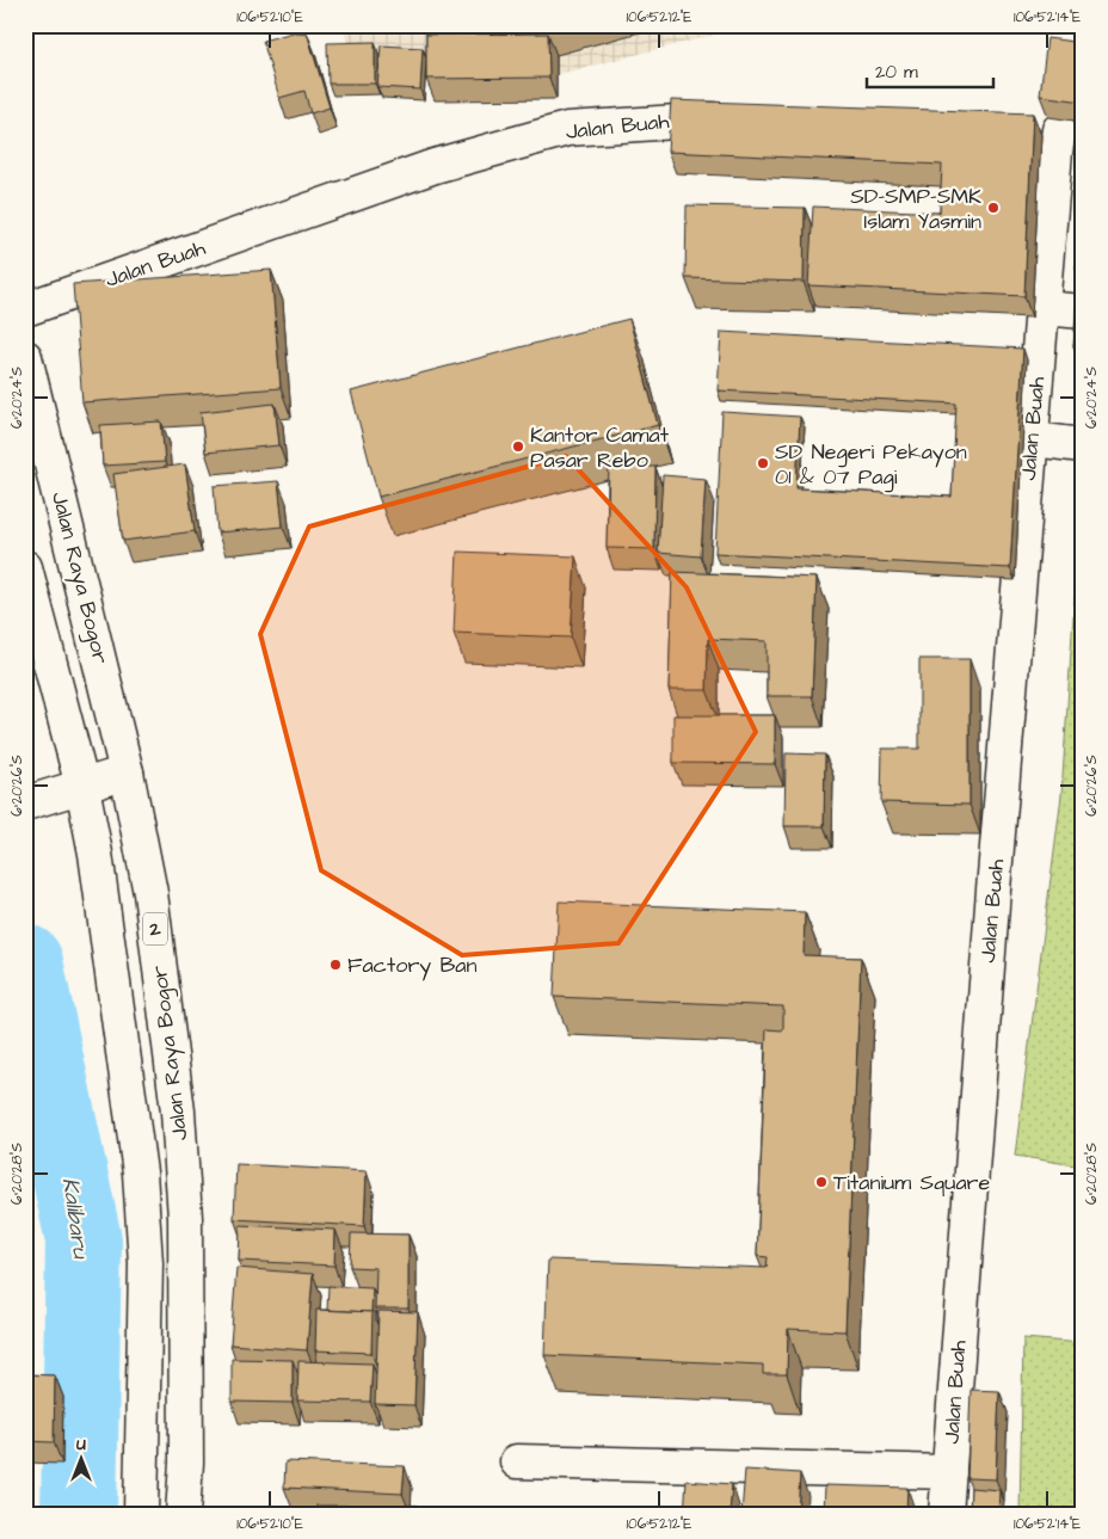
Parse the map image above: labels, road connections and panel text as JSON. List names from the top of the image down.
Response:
{
  "streets": {
    "main road": ["Jalan Buah", "Jalan Raya Bogor", "2"]
  },
  "water": ["Kalibaru"],
  "places": [
    "SD-SMP-SMK Islam Yasmin",
    "Kantor Camat Pasar Rebo",
    "SD Negeri Pekayon 01 & 07 Pagi",
    "Factory Ban",
    "Titanium Square"
  ],
  "scale_bar": "20 m",
  "north": "top",
  "coordinates": [
    "106°52'10\"E",
    "106°52'12\"E",
    "106°52'14\"E",
    "6°20'24\"S",
    "6°20'26\"S",
    "6°20'28\"S"
  ]
}
